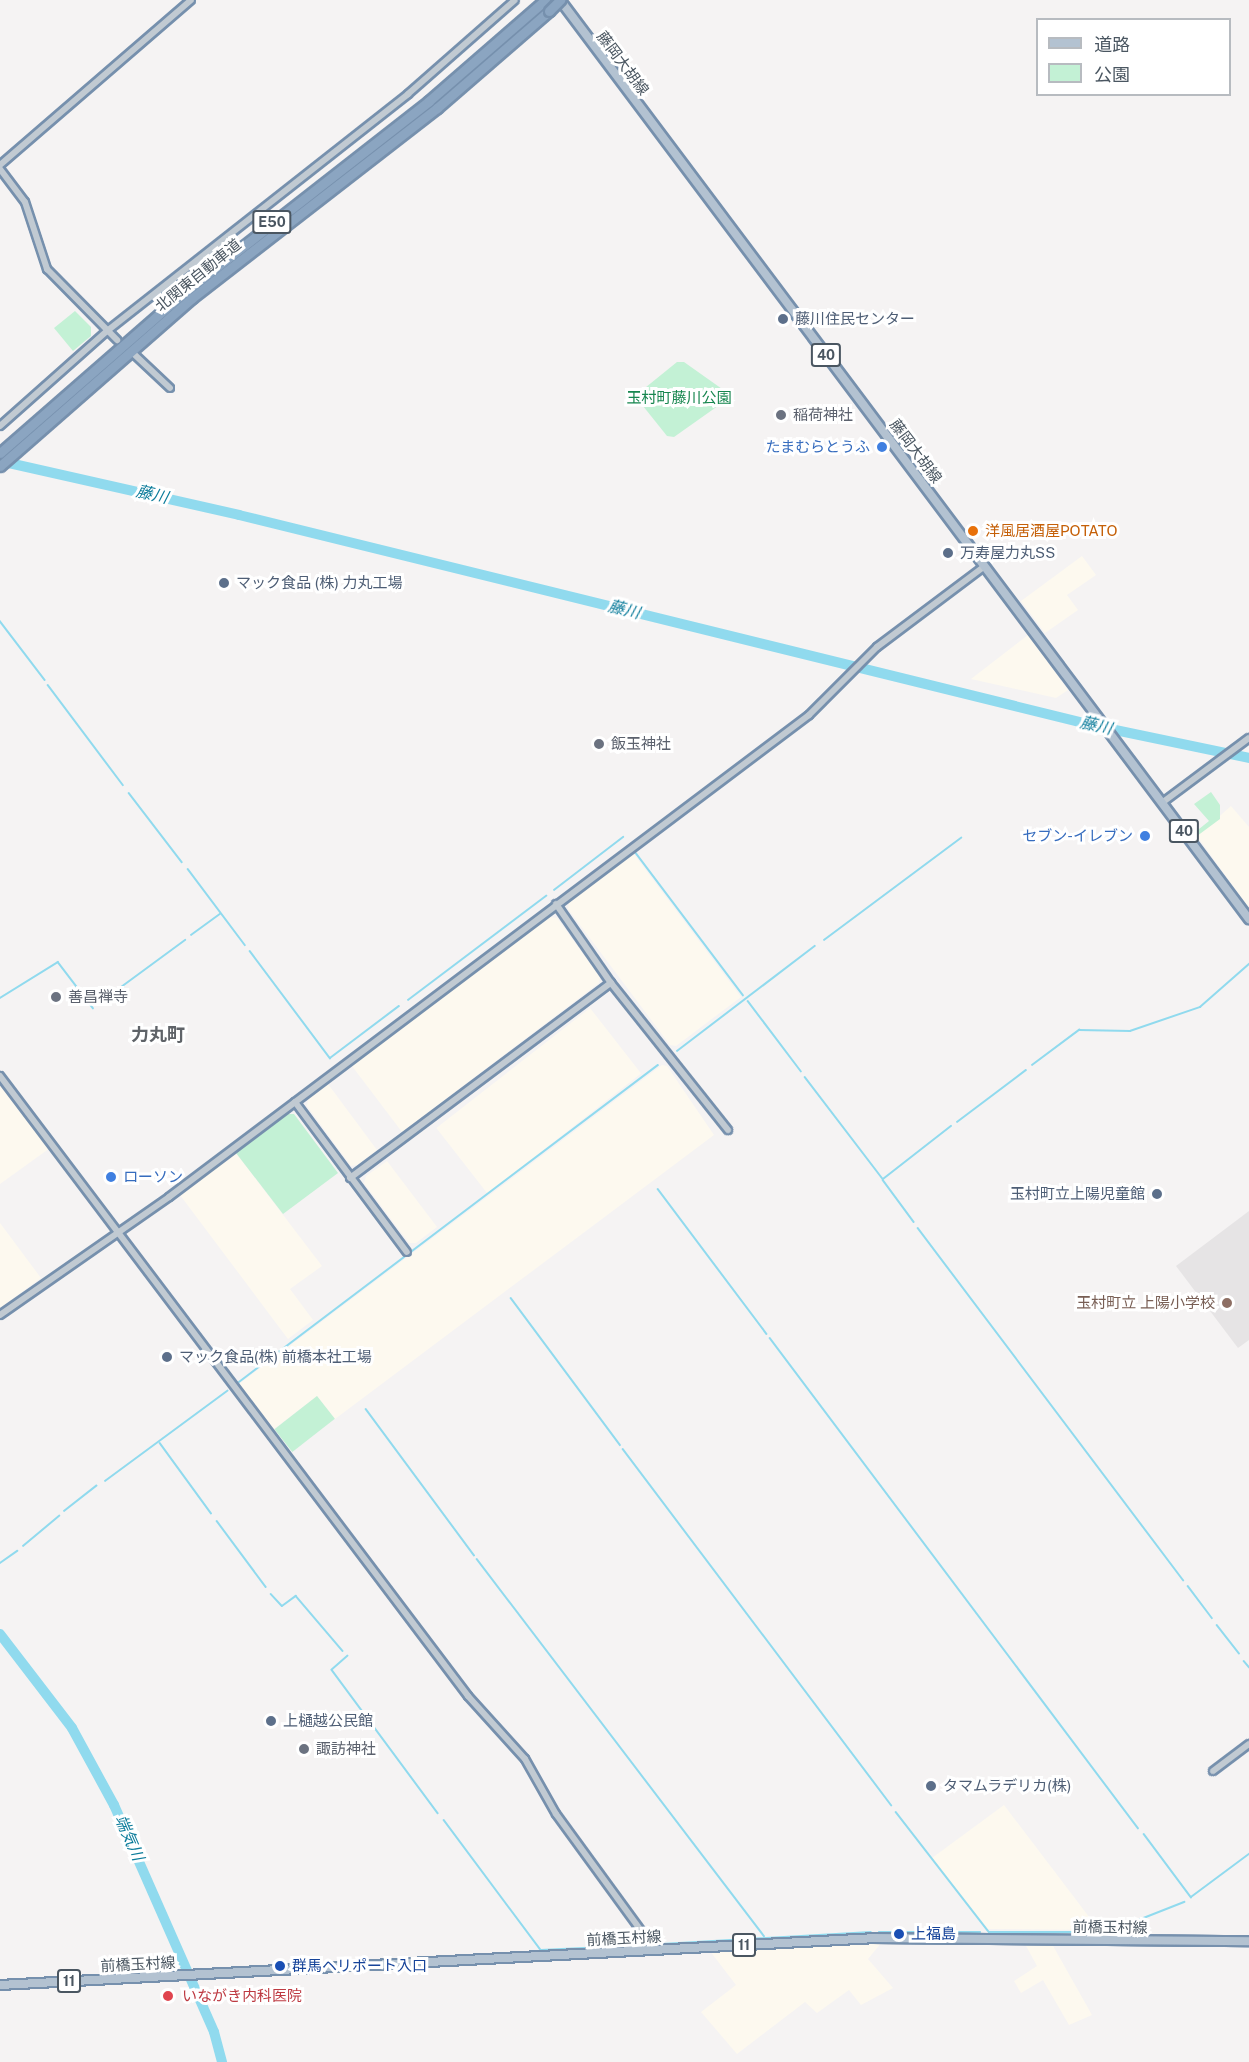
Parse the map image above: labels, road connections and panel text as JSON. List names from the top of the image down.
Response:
{
  "streets": {
    "highway": ["E50", "北関東自動車道"],
    "main road": [
      "藤岡大胡線",
      "40",
      "前橋玉村線",
      "11"
    ]
  },
  "crossings": [
    ["藤岡大胡線", "北関東自動車道"]
  ],
  "districts": ["力丸町"],
  "water": ["藤川", "端気川"],
  "parks": ["玉村町藤川公園"],
  "places": [
    "藤川住民センター",
    "稲荷神社",
    "たまむらとうふ",
    "洋風居酒屋POTATO",
    "万寿屋力丸SS",
    "マック食品 (株) 力丸工場",
    "飯玉神社",
    "セブン-イレブン",
    "善昌禅寺",
    "ローソン",
    "玉村町立上陽児童館",
    "玉村町立 上陽小学校",
    "マック食品(株) 前橋本社工場",
    "上樋越公民館",
    "諏訪神社",
    "タマムラデリカ(株)",
    "上福島",
    "群馬ヘリポート入口",
    "いながき内科医院"
  ],
  "legend": ["道路", "公園"]
}
